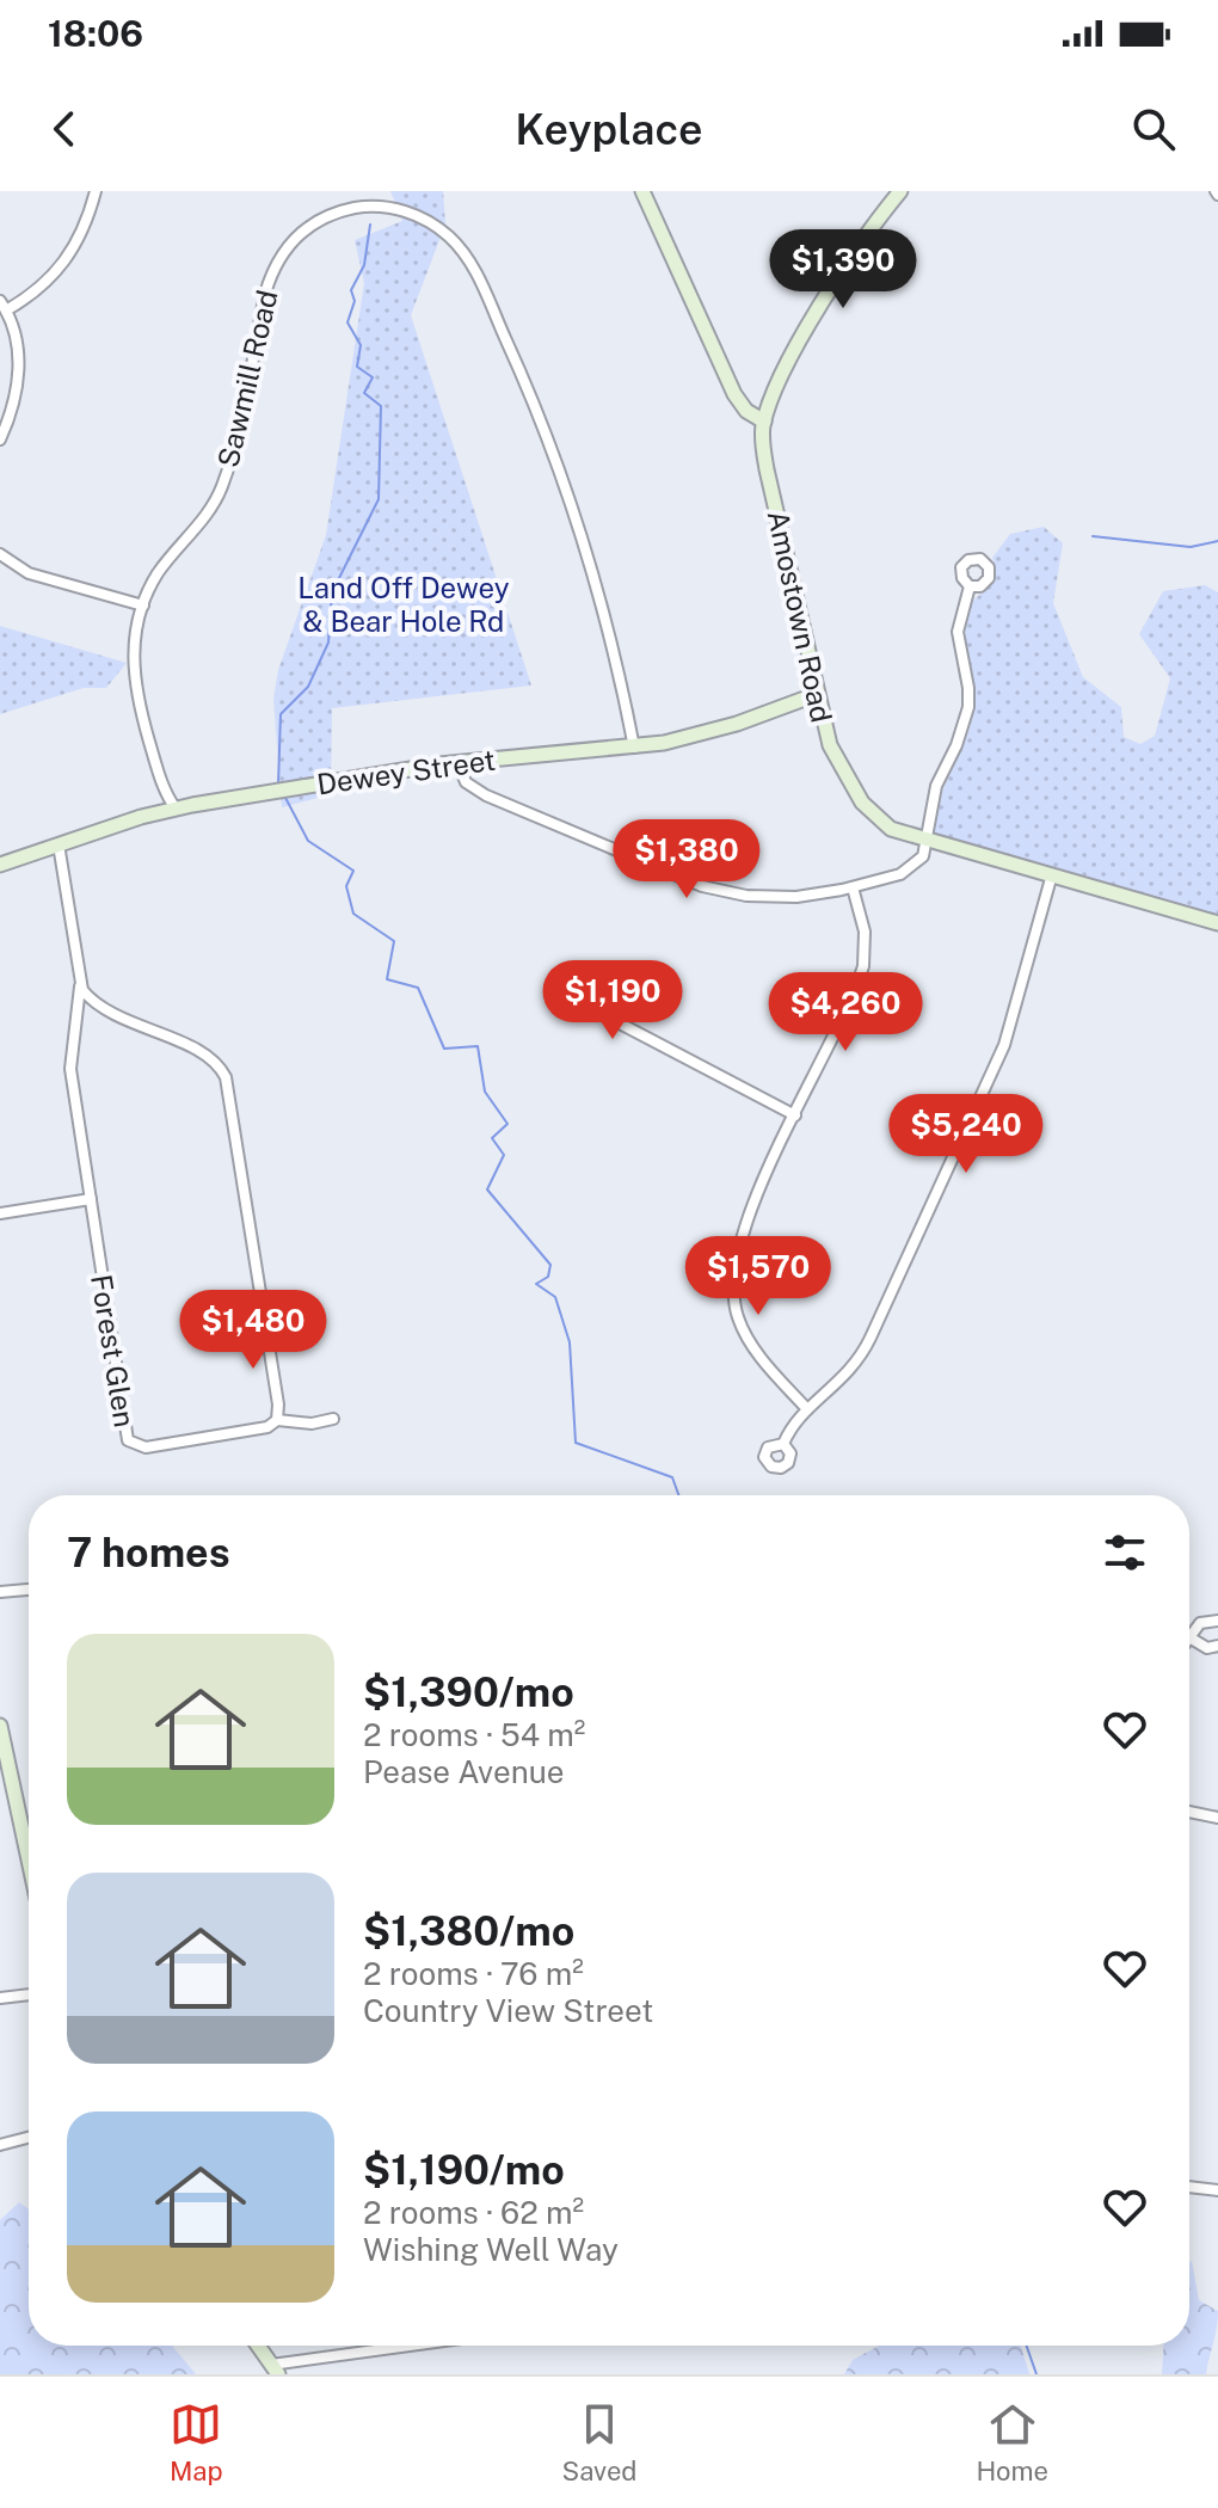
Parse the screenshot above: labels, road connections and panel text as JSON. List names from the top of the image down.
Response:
{
  "streets": {
    "main road": ["Amostown Road", "Dewey Street"],
    "street": ["Sawmill Road", "Forest Glen"]
  },
  "crossings": [
    ["Sawmill Road", "Dewey Street"],
    ["Amostown Road", "Dewey Street"],
    ["Dewey Street", "Forest Glen"]
  ],
  "parks": ["Land Off Dewey & Bear Hole Rd"],
  "page": {
    "status": "18:06",
    "header": "Keyplace",
    "price": [
      "$1,390",
      "$1,380",
      "$1,190",
      "$4,260",
      "$5,240",
      "$1,570",
      "$1,480"
    ],
    "heading": "7 homes",
    "list": [
      {
        "name": "$1,390/mo",
        "note": "2 rooms · 54 m² · Pease Avenue"
      },
      {
        "name": "$1,380/mo",
        "note": "2 rooms · 76 m² · Country View Street"
      },
      {
        "name": "$1,190/mo",
        "note": "2 rooms · 62 m² · Wishing Well Way"
      }
    ],
    "tabs": ["Map", "Saved", "Home"]
  }
}
